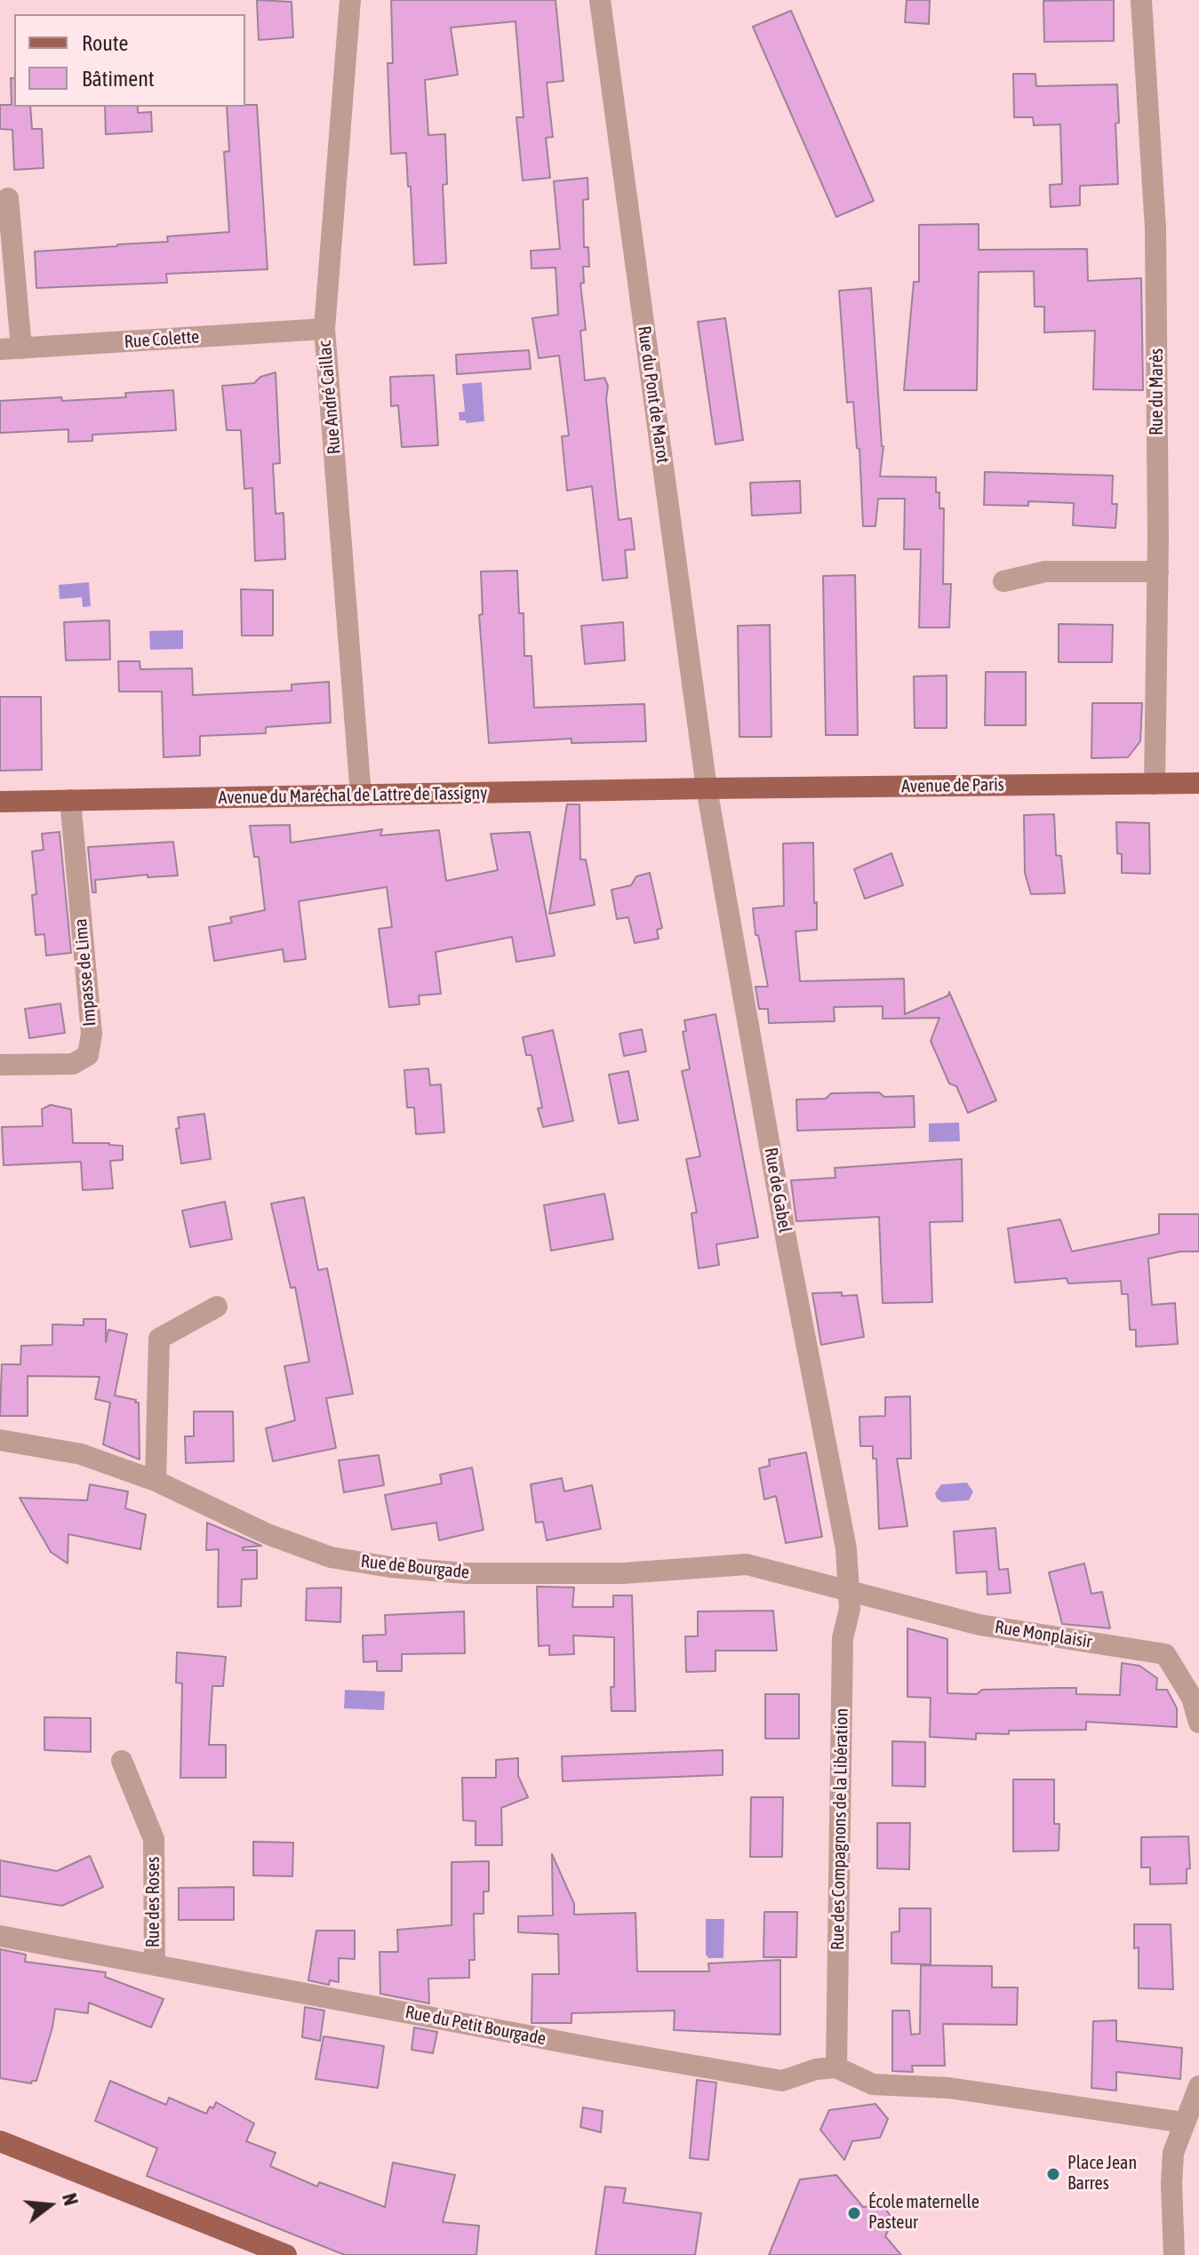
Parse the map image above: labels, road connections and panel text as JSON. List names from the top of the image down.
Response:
{
  "streets": {
    "main road": ["Avenue de Paris", "Avenue du Maréchal de Lattre de Tassigny"],
    "street": [
      "Rue Colette",
      "Rue du Marès",
      "Rue du Pont de Marot",
      "Rue André Caillac",
      "Impasse de Lima",
      "Rue de Gabel",
      "Rue de Bourgade",
      "Rue Monplaisir",
      "Rue des Compagnons de la Libération",
      "Rue des Roses",
      "Rue du Petit Bourgade"
    ]
  },
  "crossings": [
    ["Rue Colette", "Rue André Caillac"],
    ["Rue du Marès", "Avenue de Paris"],
    ["Rue du Pont de Marot", "Avenue de Paris"],
    ["Rue du Pont de Marot", "Avenue du Maréchal de Lattre de Tassigny"],
    ["Rue du Pont de Marot", "Rue de Gabel"],
    ["Rue André Caillac", "Avenue du Maréchal de Lattre de Tassigny"],
    ["Avenue de Paris", "Avenue du Maréchal de Lattre de Tassigny"],
    ["Avenue de Paris", "Rue de Gabel"],
    ["Avenue du Maréchal de Lattre de Tassigny", "Impasse de Lima"],
    ["Avenue du Maréchal de Lattre de Tassigny", "Rue de Gabel"],
    ["Rue de Gabel", "Rue de Bourgade"],
    ["Rue de Gabel", "Rue Monplaisir"],
    ["Rue de Gabel", "Rue des Compagnons de la Libération"],
    ["Rue de Bourgade", "Rue Monplaisir"],
    ["Rue de Bourgade", "Rue des Compagnons de la Libération"],
    ["Rue Monplaisir", "Rue des Compagnons de la Libération"],
    ["Rue des Compagnons de la Libération", "Rue du Petit Bourgade"],
    ["Rue des Roses", "Rue du Petit Bourgade"]
  ],
  "places": ["Place Jean Barres", "École maternelle Pasteur"],
  "legend": ["Route", "Bâtiment"],
  "north": "right"
}
